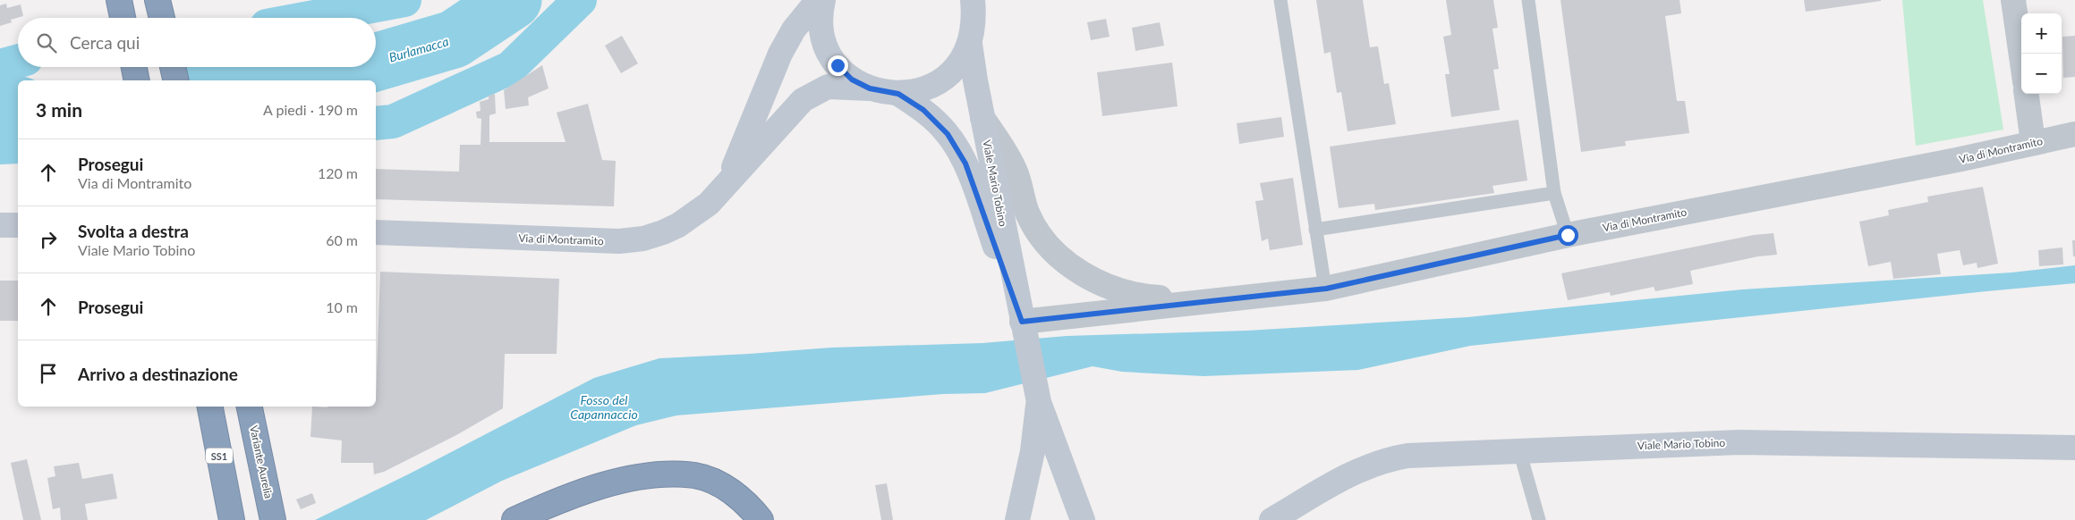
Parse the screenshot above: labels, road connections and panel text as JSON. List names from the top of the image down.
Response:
{
  "streets": {
    "highway": ["SS1", "Variante Aurelia"],
    "main road": ["Via di Montramito", "Viale Mario Tobino"]
  },
  "crossings": [
    ["Via di Montramito", "Viale Mario Tobino"]
  ],
  "water": ["Burlamacca", "Fosso del Capannaccio"],
  "page": {
    "map_buttons": ["+", "−"],
    "search": "Cerca qui",
    "heading": ["3 min", "A piedi · 190 m"],
    "list": [
      ["Prosegui", "Via di Montramito", "120 m"],
      ["Svolta a destra", "Viale Mario Tobino", "60 m"],
      ["Prosegui", "10 m"],
      "Arrivo a destinazione"
    ]
  }
}
